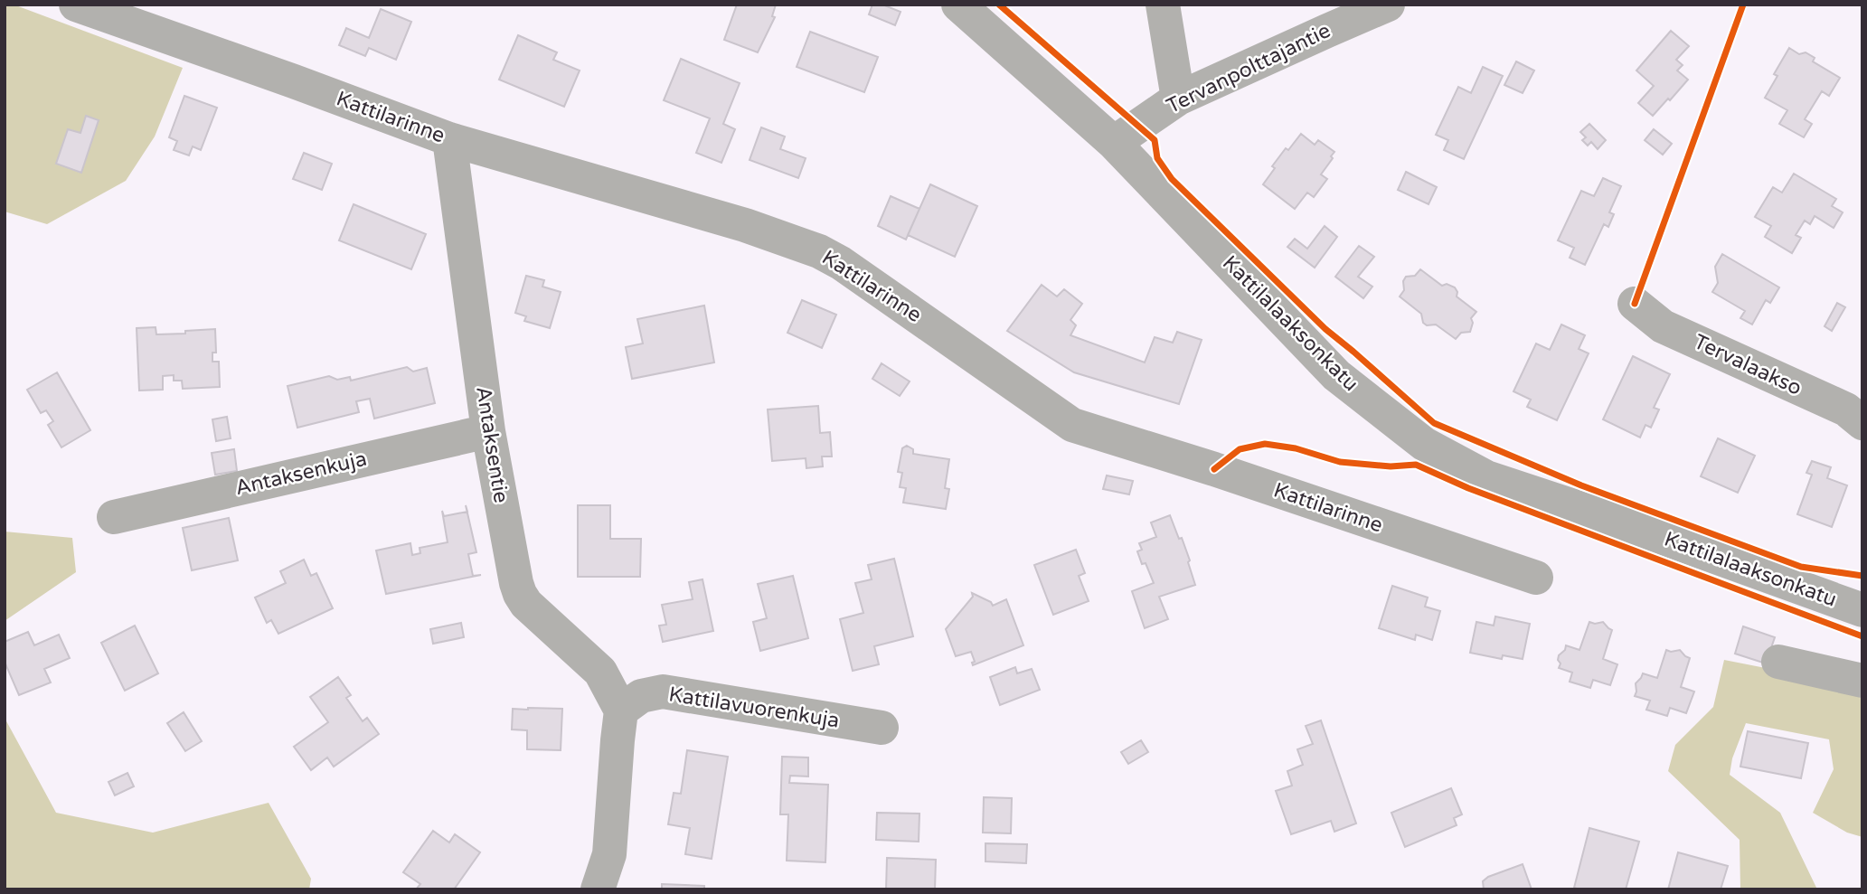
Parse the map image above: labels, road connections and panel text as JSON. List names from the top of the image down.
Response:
{
  "streets": {
    "street": [
      "Tervanpolttajantie",
      "Kattilarinne",
      "Kattilalaaksonkatu",
      "Tervalaakso",
      "Antaksentie",
      "Antaksenkuja",
      "Kattilavuorenkuja"
    ]
  },
  "crossings": [
    ["Tervanpolttajantie", "Kattilalaaksonkatu"],
    ["Kattilarinne", "Antaksentie"],
    ["Antaksentie", "Antaksenkuja"],
    ["Antaksentie", "Kattilavuorenkuja"]
  ]
}
